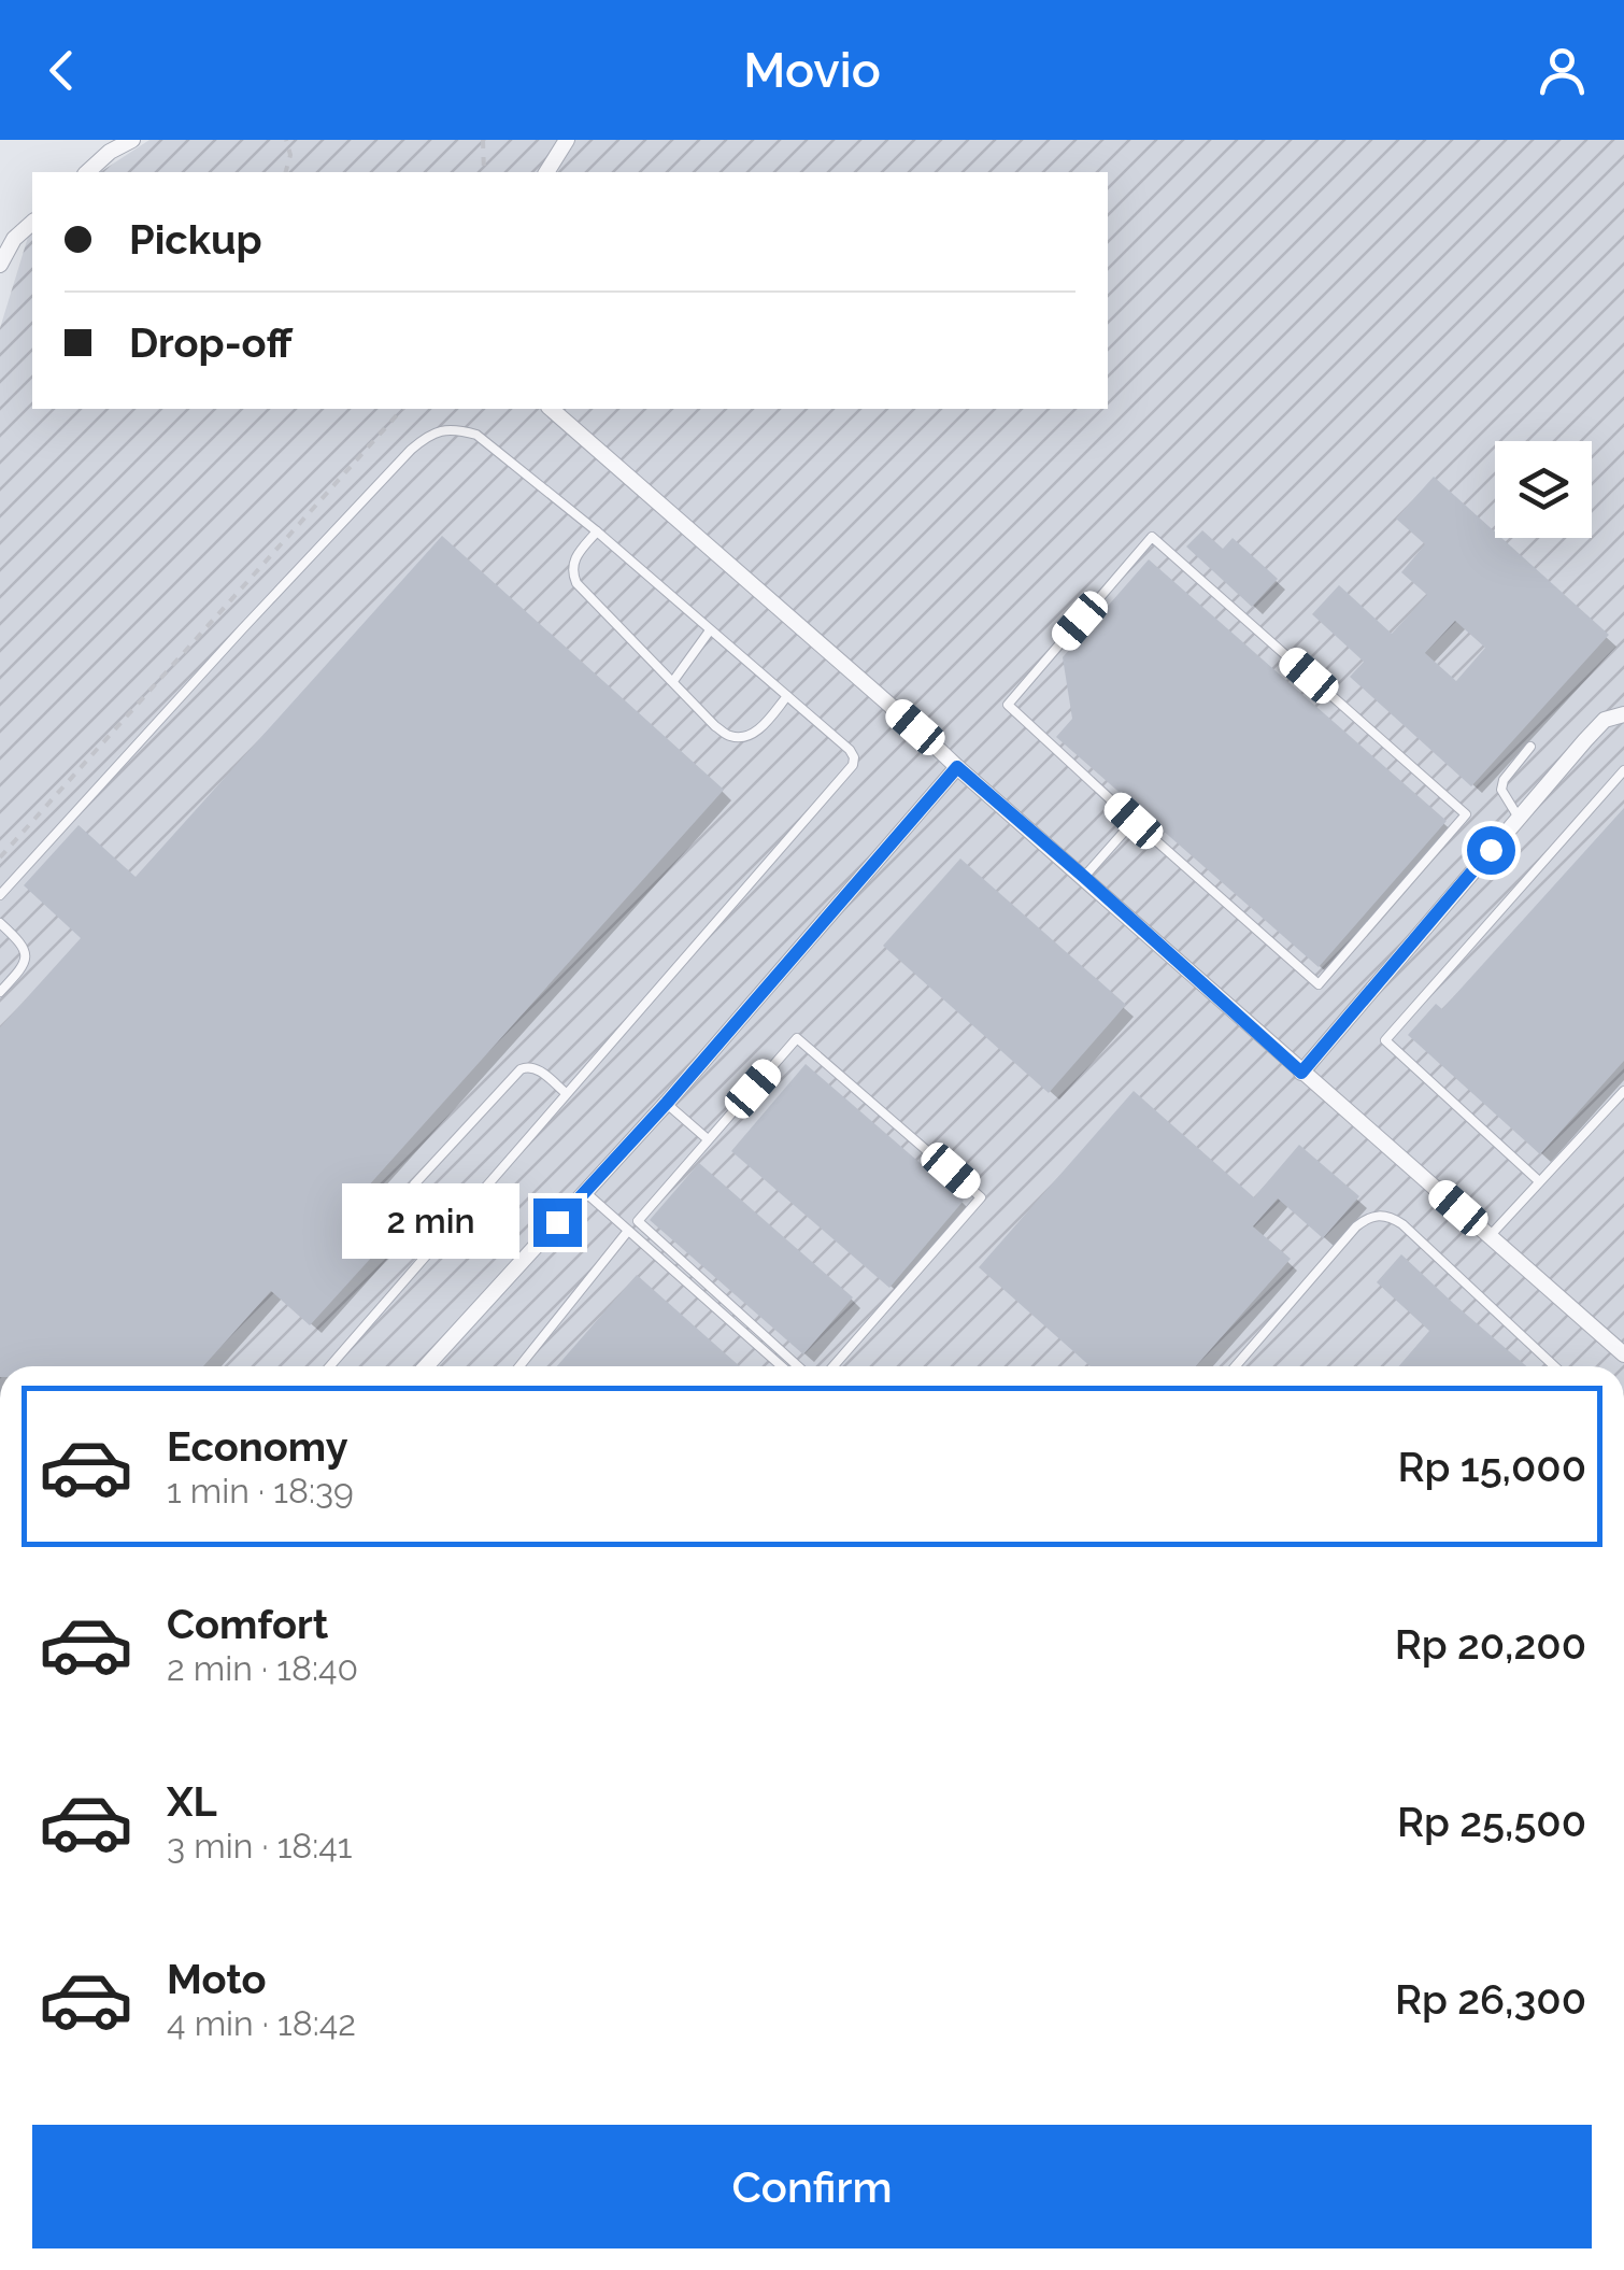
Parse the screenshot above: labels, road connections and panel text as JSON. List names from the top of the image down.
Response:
{
  "page": {
    "header": "Movio",
    "banner": ["Pickup", "Drop-off"],
    "bubble": "2 min",
    "list": [
      {
        "name": "Economy",
        "note": "1 min · 18:39",
        "value": "Rp 15,000"
      },
      {
        "name": "Comfort",
        "note": "2 min · 18:40",
        "value": "Rp 20,200"
      },
      {
        "name": "XL",
        "note": "3 min · 18:41",
        "value": "Rp 25,500"
      },
      {
        "name": "Moto",
        "note": "4 min · 18:42",
        "value": "Rp 26,300"
      }
    ],
    "buttons": "Confirm"
  }
}
